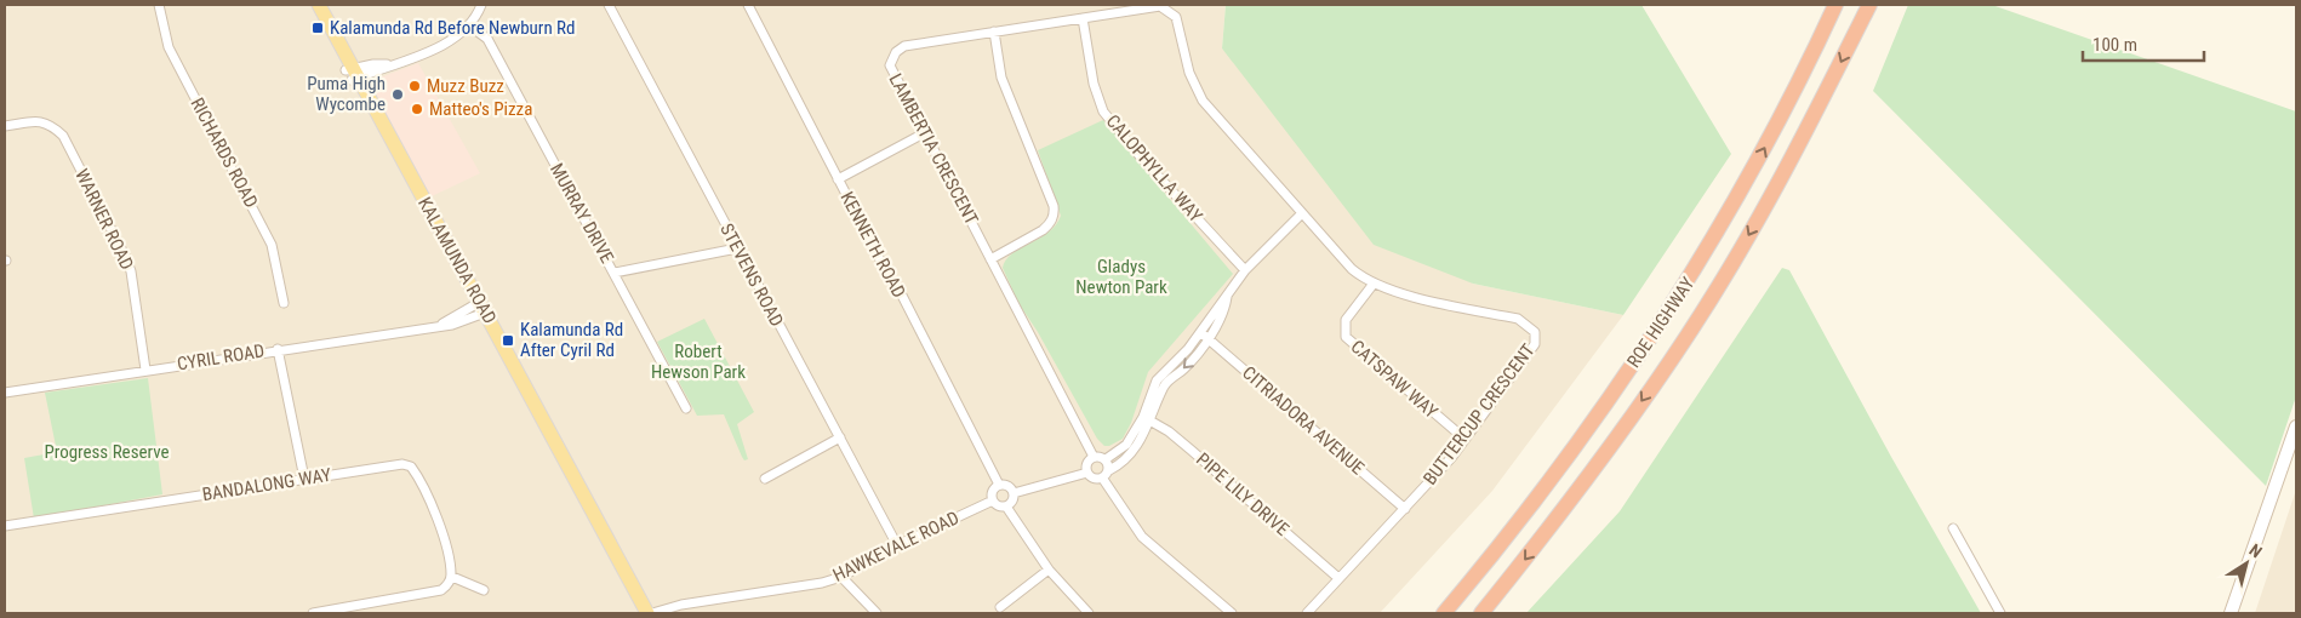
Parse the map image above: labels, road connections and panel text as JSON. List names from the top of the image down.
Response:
{
  "streets": {
    "highway": ["ROE HIGHWAY"],
    "main road": ["KALAMUNDA ROAD"],
    "street": [
      "LAMBERTIA CRESCENT",
      "RICHARDS ROAD",
      "CALOPHYLLA WAY",
      "MURRAY DRIVE",
      "WARNER ROAD",
      "KENNETH ROAD",
      "STEVENS ROAD",
      "CYRIL ROAD",
      "CATSPAW WAY",
      "BUTTERCUP CRESCENT",
      "CITRIADORA AVENUE",
      "BANDALONG WAY",
      "PIPE LILY DRIVE",
      "HAWKEVALE ROAD"
    ]
  },
  "crossings": [
    ["LAMBERTIA CRESCENT", "CALOPHYLLA WAY"],
    ["LAMBERTIA CRESCENT", "BUTTERCUP CRESCENT"],
    ["WARNER ROAD", "CYRIL ROAD"],
    ["KENNETH ROAD", "HAWKEVALE ROAD"],
    ["KALAMUNDA ROAD", "CYRIL ROAD"],
    ["STEVENS ROAD", "HAWKEVALE ROAD"],
    ["CATSPAW WAY", "BUTTERCUP CRESCENT"],
    ["BUTTERCUP CRESCENT", "CITRIADORA AVENUE"],
    ["BUTTERCUP CRESCENT", "PIPE LILY DRIVE"]
  ],
  "parks": ["Gladys Newton Park", "Robert Hewson Park", "Progress Reserve"],
  "places": {
    "transit": ["Kalamunda Rd Before Newburn Rd", "Kalamunda Rd After Cyril Rd"],
    "other": ["Muzz Buzz", "Puma High Wycombe", "Matteo's Pizza"]
  },
  "scale_bar": "100 m",
  "north": "top right"
}
